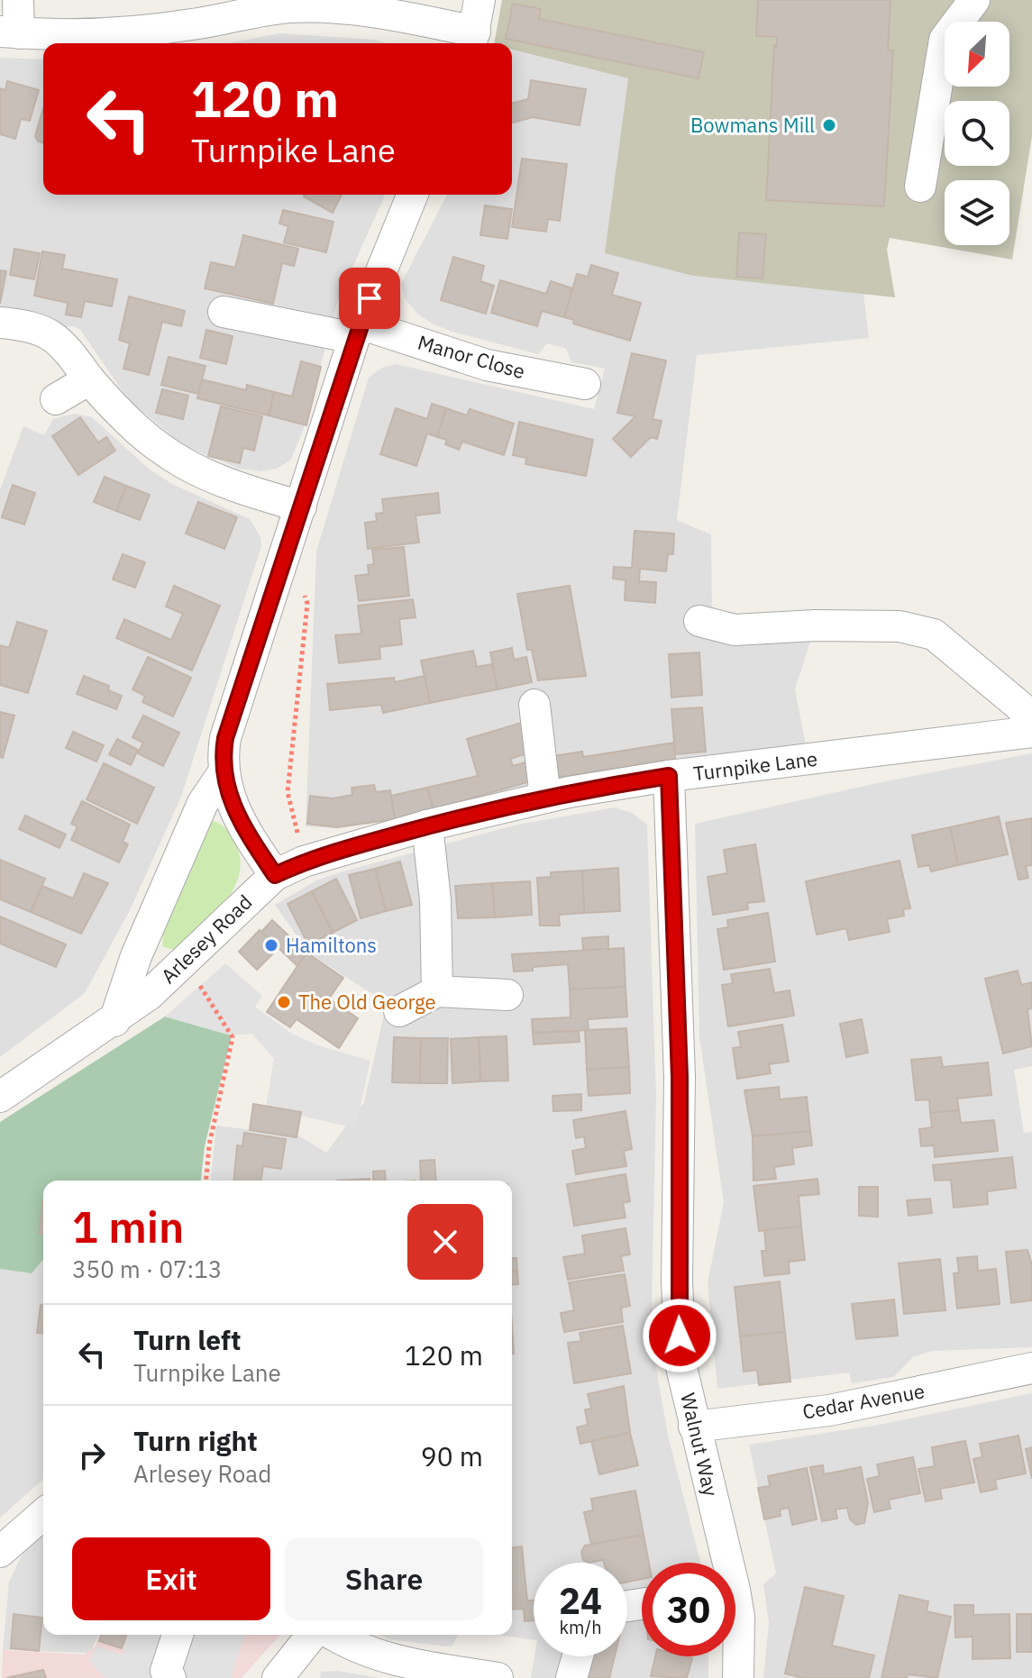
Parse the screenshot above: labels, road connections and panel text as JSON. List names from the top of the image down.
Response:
{
  "streets": {
    "street": [
      "Manor Close",
      "Turnpike Lane",
      "Arlesey Road",
      "Cedar Avenue",
      "Walnut Way"
    ]
  },
  "crossings": [
    ["Turnpike Lane", "Arlesey Road"],
    ["Turnpike Lane", "Walnut Way"],
    ["Cedar Avenue", "Walnut Way"]
  ],
  "places": ["Bowmans Mill", "Hamiltons", "The Old George"],
  "north": "bottom left",
  "page": {
    "turn": ["120 m", "Turnpike Lane"],
    "heading": ["1 min", "350 m · 07:13"],
    "list": [
      {
        "name": "Turn left",
        "note": "Turnpike Lane",
        "value": "120 m"
      },
      {
        "name": "Turn right",
        "note": "Arlesey Road",
        "value": "90 m"
      }
    ],
    "buttons": ["Exit", "Share"],
    "speed": "24 km/h",
    "limit": "30"
  }
}
